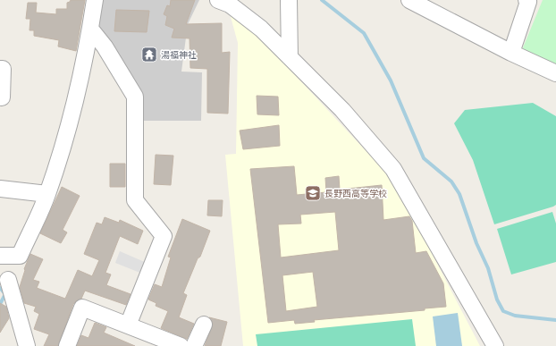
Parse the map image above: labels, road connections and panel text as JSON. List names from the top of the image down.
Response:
{
  "places": {
    "temple": ["湯福神社"],
    "school or university": ["長野西高等学校"]
  }
}
